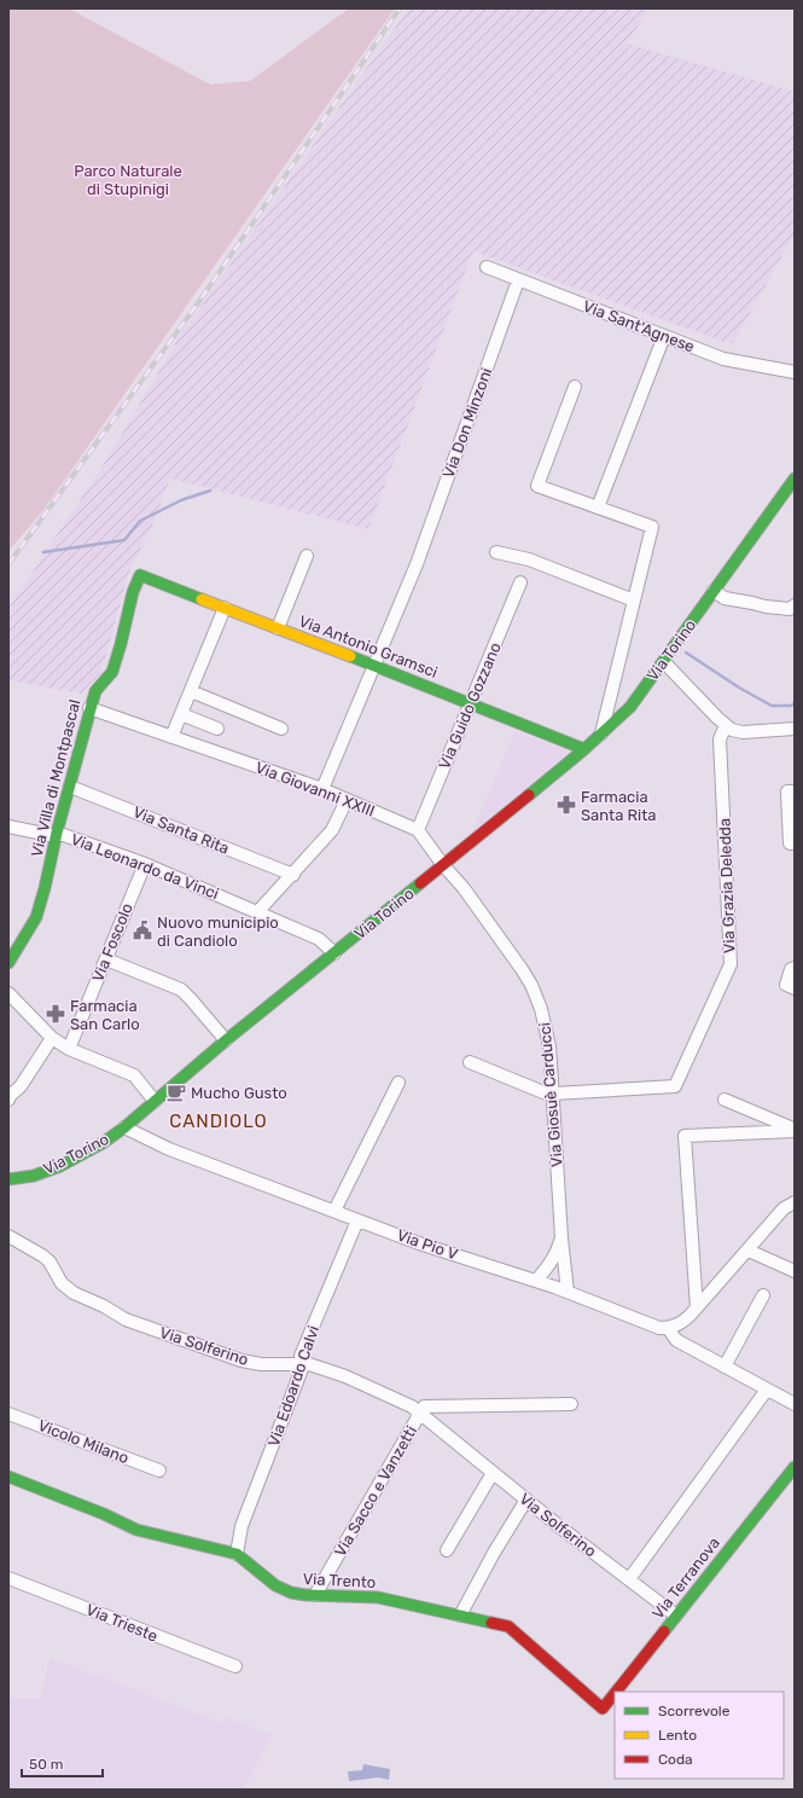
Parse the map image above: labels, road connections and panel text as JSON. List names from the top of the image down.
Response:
{
  "streets": {
    "street": [
      "Via Sant'Agnese",
      "Via Don Minzoni",
      "Via Antonio Gramsci",
      "Via Torino",
      "Via Guido Gozzano",
      "Via Villa di Montpascal",
      "Via Giovanni XXIII",
      "Via Santa Rita",
      "Via Leonardo da Vinci",
      "Via Grazia Deledda",
      "Via Foscolo",
      "Via Giosuè Carducci",
      "Via Pio V",
      "Via Solferino",
      "Via Edoardo Calvi",
      "Vicolo Milano",
      "Via Sacco e Vanzetti",
      "Via Terranova",
      "Via Trento",
      "Via Trieste"
    ]
  },
  "crossings": [
    ["Via Sant'Agnese", "Via Don Minzoni"],
    ["Via Don Minzoni", "Via Antonio Gramsci"],
    ["Via Don Minzoni", "Via Giovanni XXIII"],
    ["Via Antonio Gramsci", "Via Torino"],
    ["Via Antonio Gramsci", "Via Guido Gozzano"],
    ["Via Antonio Gramsci", "Via Villa di Montpascal"],
    ["Via Torino", "Via Leonardo da Vinci"],
    ["Via Torino", "Via Giosuè Carducci"],
    ["Via Torino", "Via Pio V"],
    ["Via Guido Gozzano", "Via Giovanni XXIII"],
    ["Via Villa di Montpascal", "Via Giovanni XXIII"],
    ["Via Villa di Montpascal", "Via Santa Rita"],
    ["Via Villa di Montpascal", "Via Leonardo da Vinci"],
    ["Via Leonardo da Vinci", "Via Foscolo"],
    ["Via Grazia Deledda", "Via Giosuè Carducci"],
    ["Via Giosuè Carducci", "Via Pio V"],
    ["Via Pio V", "Via Edoardo Calvi"],
    ["Via Solferino", "Via Edoardo Calvi"],
    ["Via Solferino", "Via Sacco e Vanzetti"],
    ["Via Solferino", "Via Terranova"],
    ["Via Edoardo Calvi", "Via Trento"],
    ["Via Sacco e Vanzetti", "Via Trento"],
    ["Via Terranova", "Via Trento"]
  ],
  "districts": ["CANDIOLO"],
  "parks": ["Parco Naturale di Stupinigi"],
  "places": {
    "pharmacy": ["Farmacia Santa Rita", "Farmacia San Carlo"],
    "public building": ["Nuovo municipio di Candiolo"],
    "cafe": ["Mucho Gusto"]
  },
  "legend": ["Scorrevole", "Lento", "Coda"],
  "scale_bar": "50 m"
}
